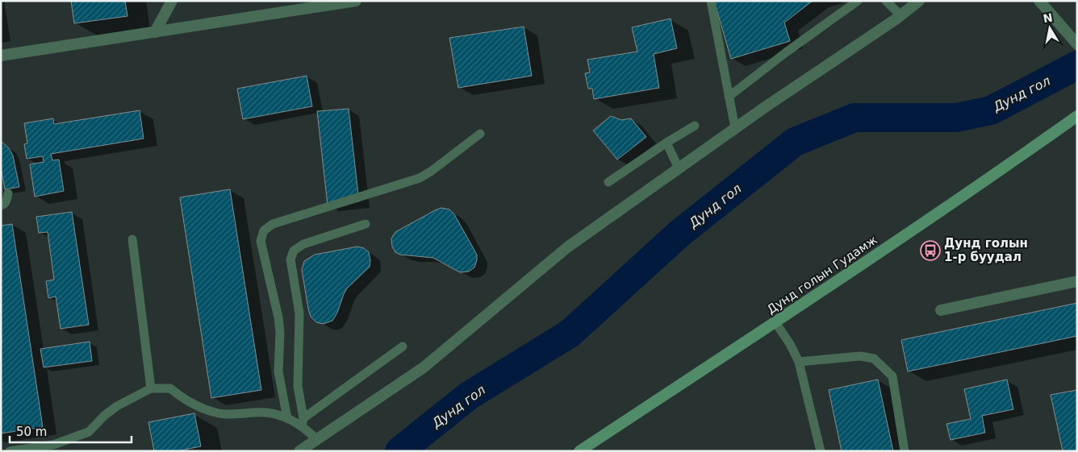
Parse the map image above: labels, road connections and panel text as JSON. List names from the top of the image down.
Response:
{
  "streets": {
    "main road": ["Дунд голын Гудамж"]
  },
  "water": ["Дунд гол"],
  "places": {
    "bus stop": ["Дунд голын 1-р буудал"]
  },
  "scale_bar": "50 m",
  "north": "top"
}
